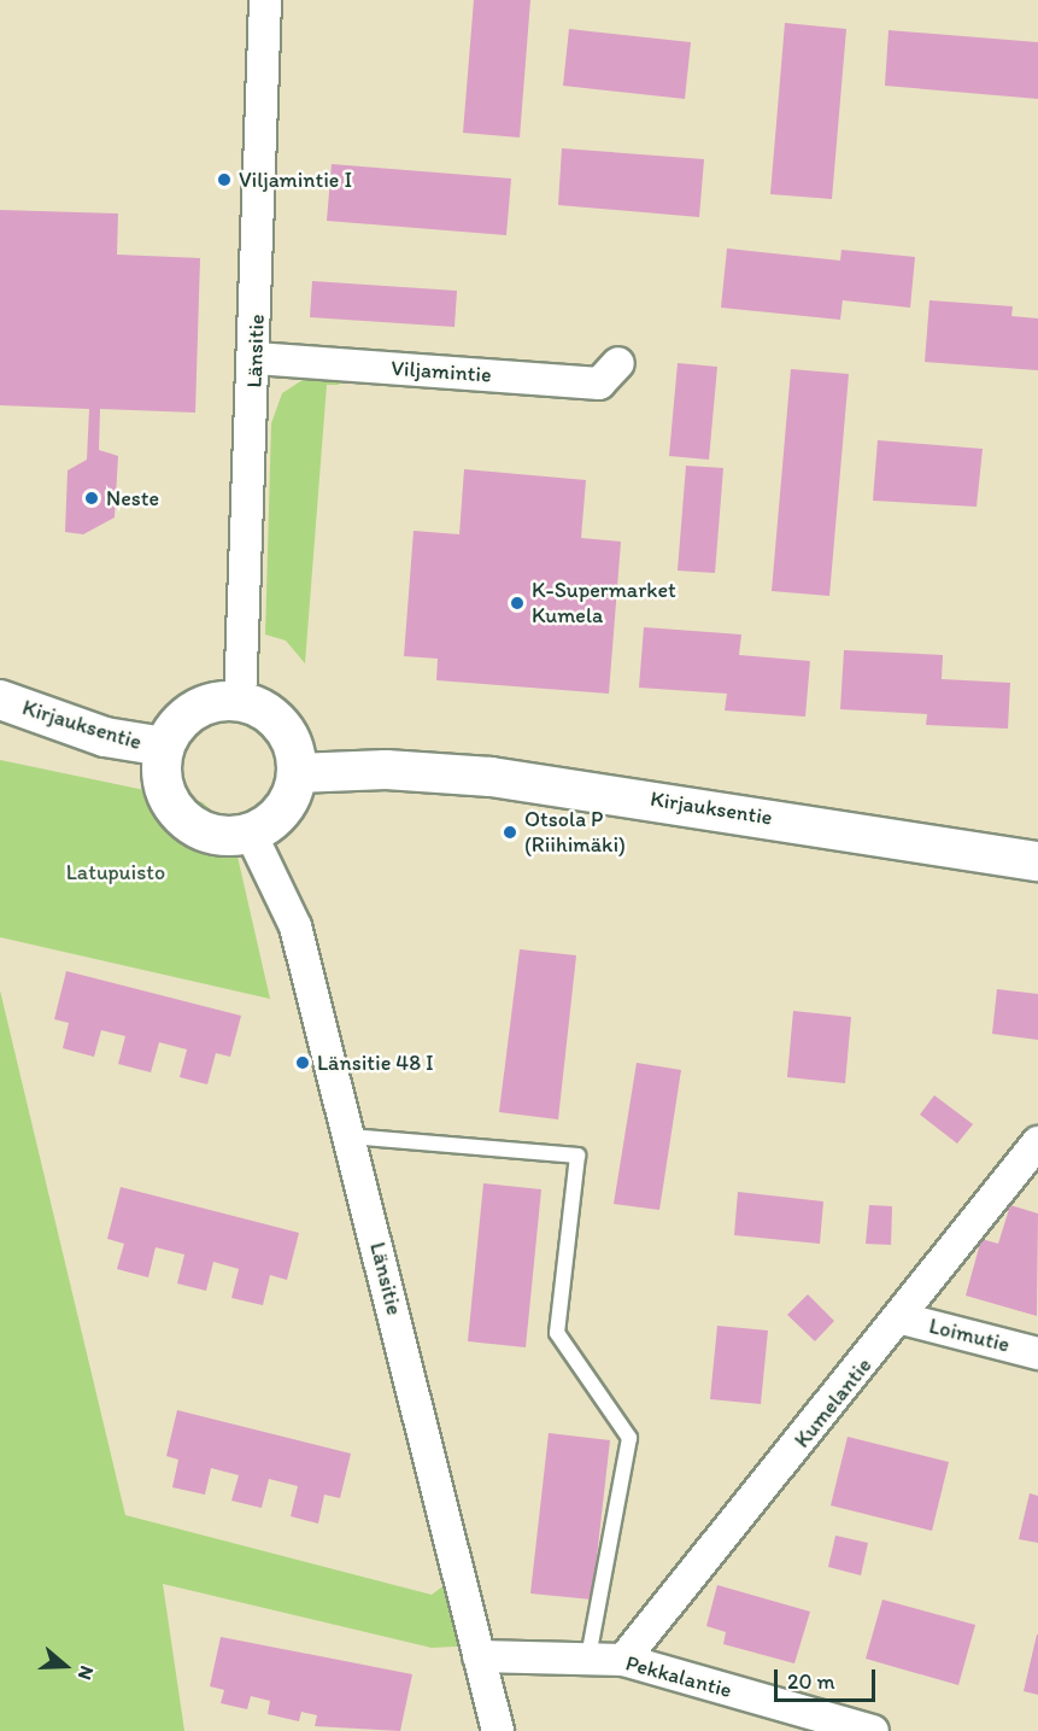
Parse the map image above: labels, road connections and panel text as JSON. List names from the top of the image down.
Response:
{
  "streets": {
    "street": [
      "Länsitie",
      "Viljamintie",
      "Kirjauksentie",
      "Loimutie",
      "Kumelantie",
      "Pekkalantie"
    ]
  },
  "crossings": [
    ["Länsitie", "Viljamintie"],
    ["Länsitie", "Kirjauksentie"],
    ["Länsitie", "Pekkalantie"],
    ["Loimutie", "Kumelantie"],
    ["Kumelantie", "Pekkalantie"]
  ],
  "parks": ["Latupuisto"],
  "places": [
    "Viljamintie I",
    "Neste",
    "K-Supermarket Kumela",
    "Otsola P (Riihimäki)",
    "Länsitie 48 I"
  ],
  "scale_bar": "20 m",
  "north": "right"
}
